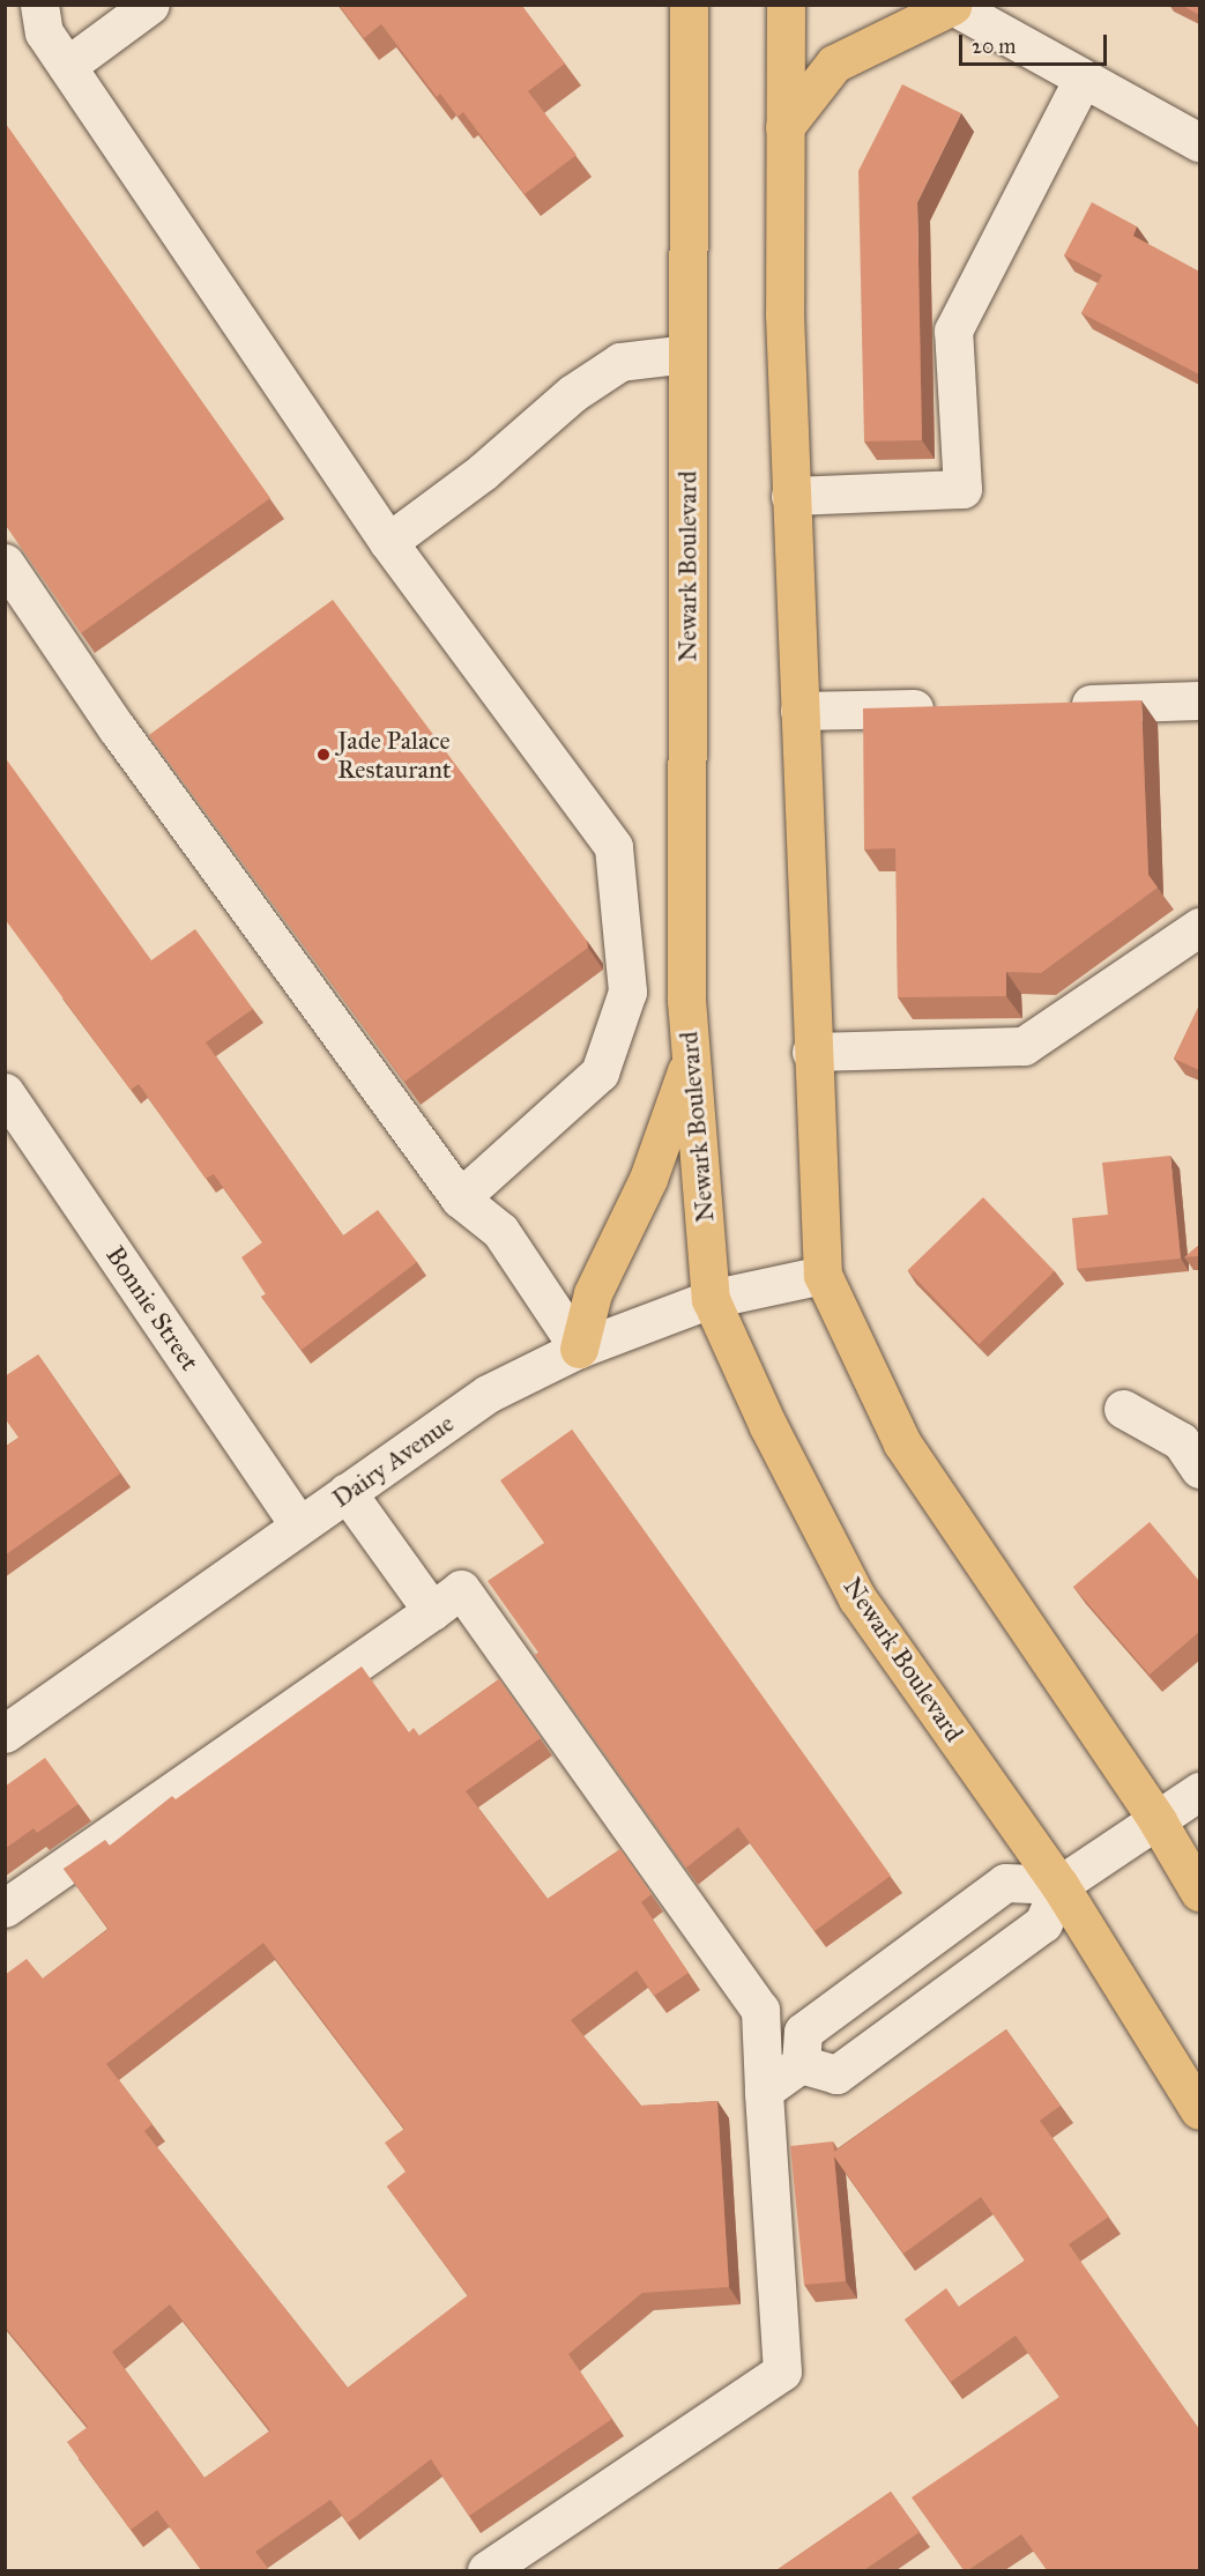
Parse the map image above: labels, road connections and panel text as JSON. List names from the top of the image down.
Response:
{
  "streets": {
    "main road": ["Newark Boulevard"],
    "street": ["Bonnie Street", "Dairy Avenue"]
  },
  "crossings": [
    ["Newark Boulevard", "Dairy Avenue"],
    ["Bonnie Street", "Dairy Avenue"]
  ],
  "places": ["Jade Palace Restaurant"],
  "scale_bar": "20 m"
}
